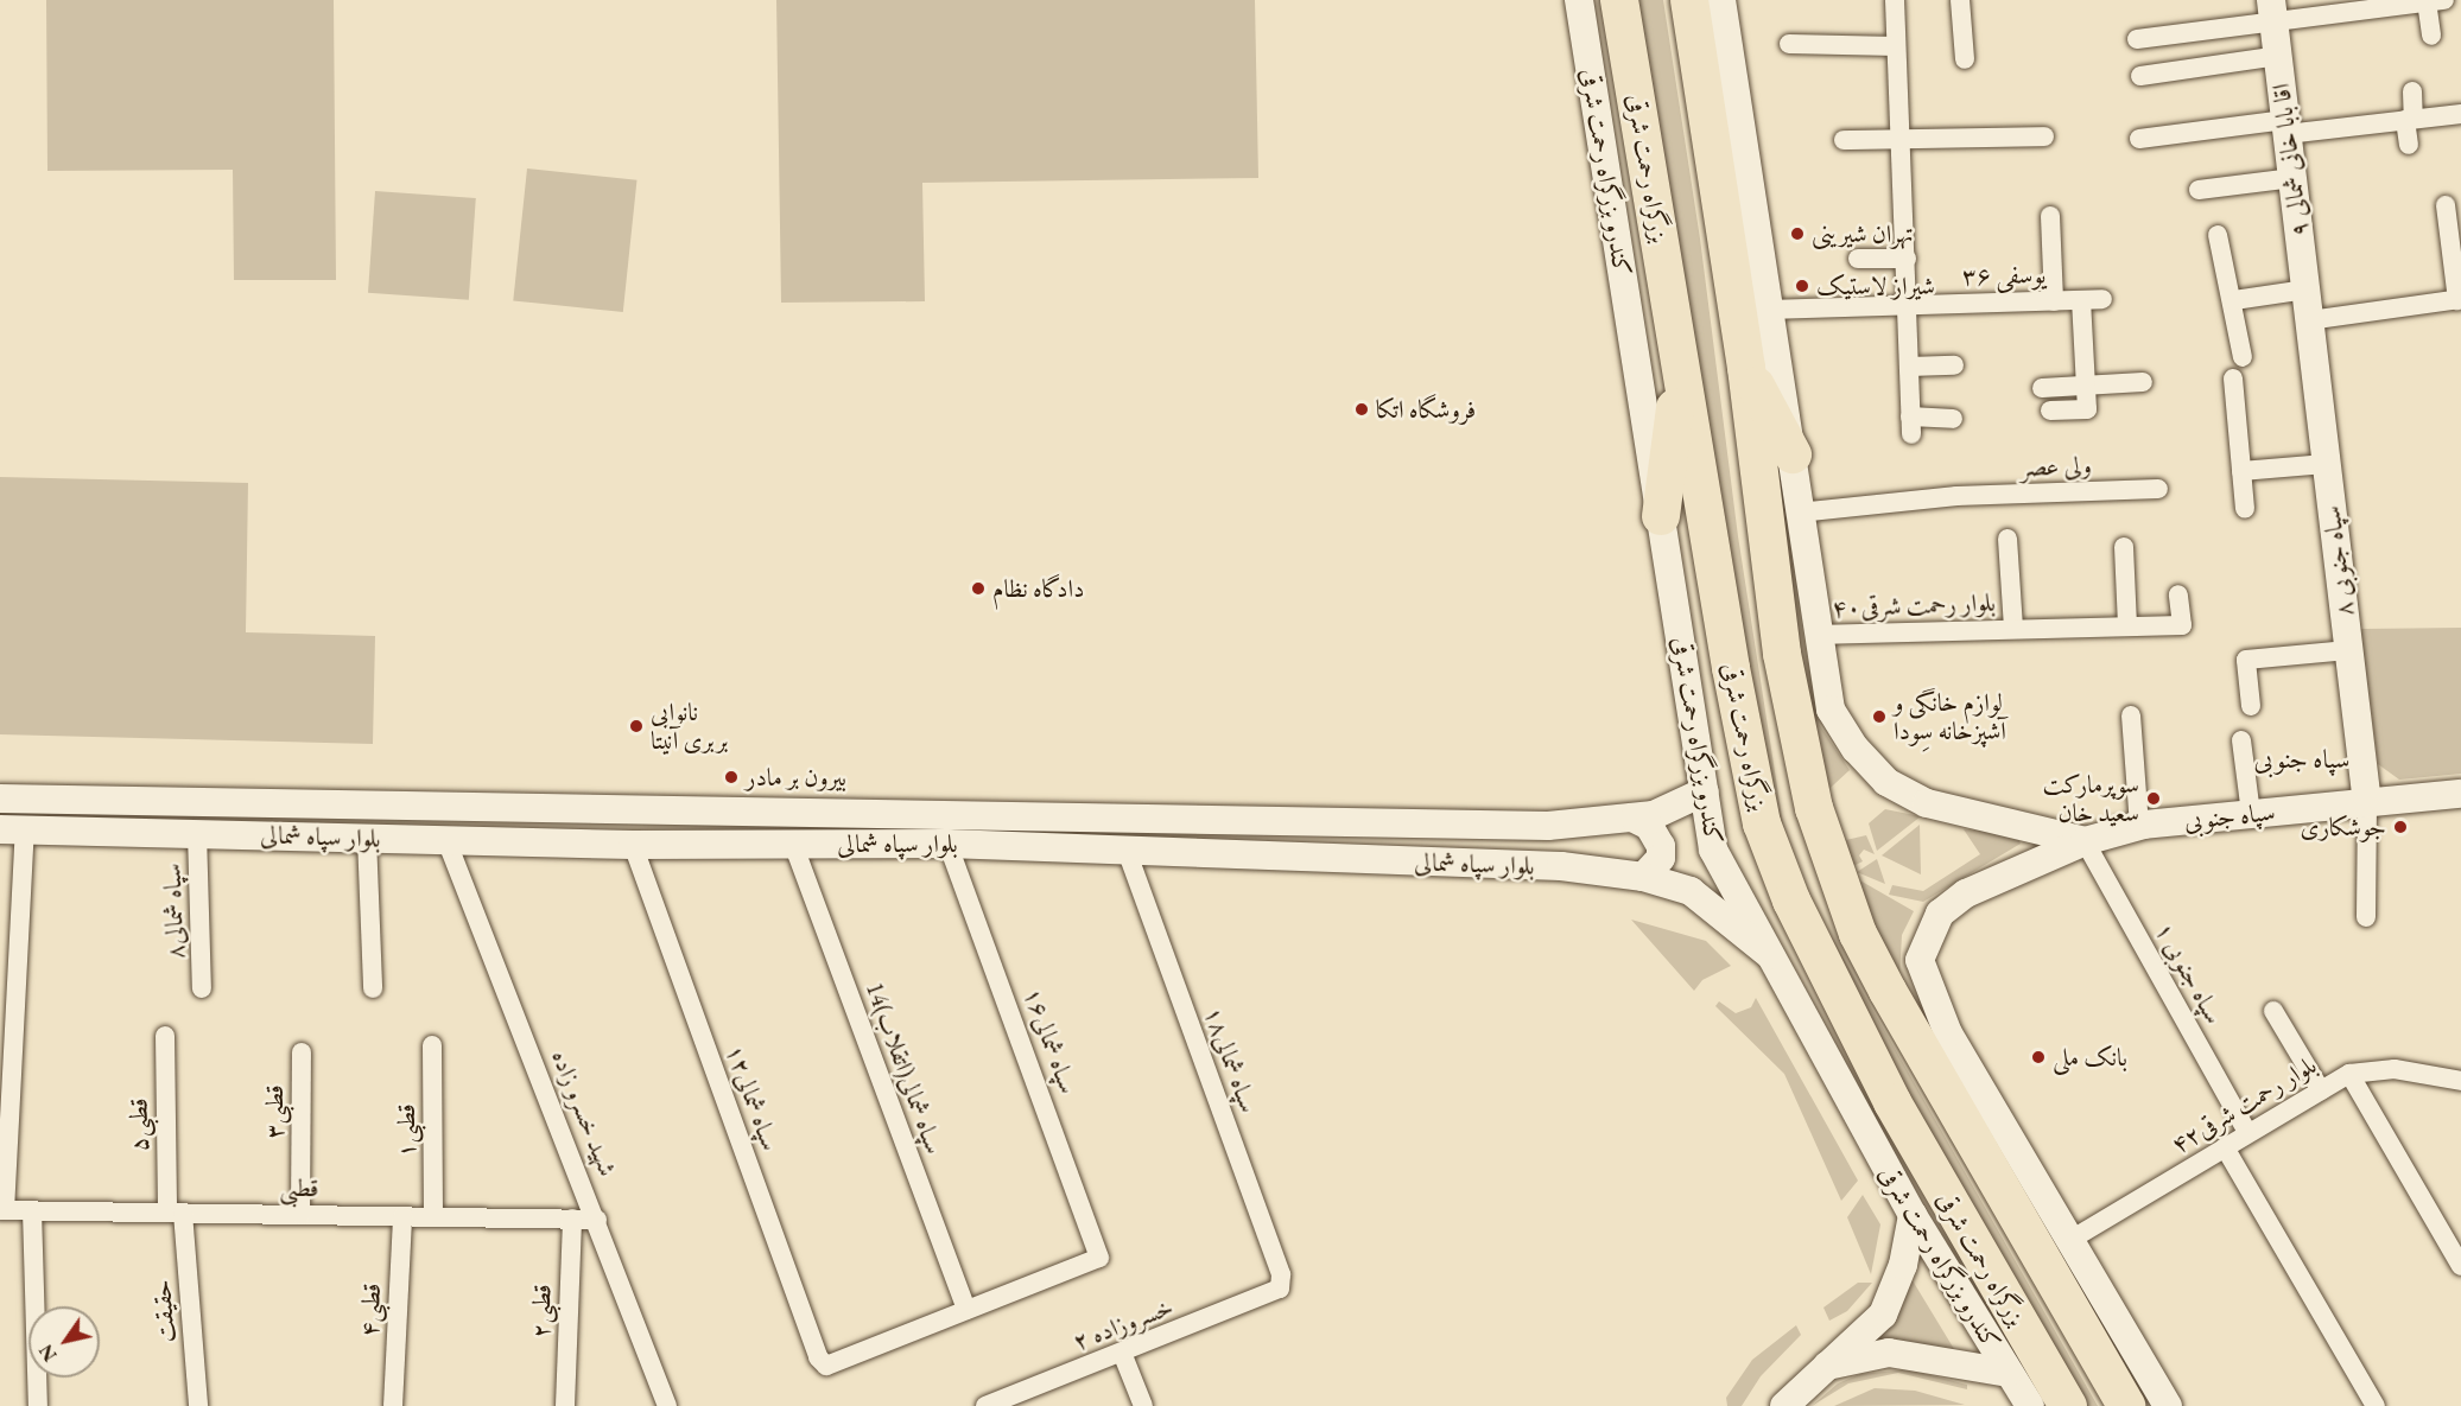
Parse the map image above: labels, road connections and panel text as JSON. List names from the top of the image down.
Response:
{
  "streets": {
    "highway": ["بزرگراه رحمت شرقی"],
    "main road": [
      "۹ اقا بابا خانی شمالی",
      "کندرو بزرگراه رحمت شرقی",
      "۸ سپاه جنوبی",
      "سپاه جنوبی",
      "بلوار سپاه شمالی"
    ],
    "street": [
      "یوسفی ۳۶",
      "ولی عصر",
      "بلوار رحمت شرقی۴۰",
      "سپاه شمالی۸",
      "۱ سپاه جنوبی",
      "سپاه شمالی۱۶",
      "سپاه شمالی۱۸",
      "14سپاه شمالی(اتقلاب)",
      "سپاه شمالی۱۲",
      "بلوار رحمت شرقی۴۲",
      "قطبی۳",
      "شهید خسرو زاده",
      "قطبی۵",
      "قطبی۱",
      "قطبی",
      "قطبی۴",
      "حقیقت",
      "قطبی۲",
      "خسروزاده ۲"
    ]
  },
  "crossings": [
    ["۹ اقا بابا خانی شمالی", "۸ سپاه جنوبی"],
    ["کندرو بزرگراه رحمت شرقی", "بلوار سپاه شمالی"],
    ["۸ سپاه جنوبی", "سپاه جنوبی"],
    ["بلوار رحمت شرقی۴۰", "سپاه جنوبی"],
    ["سپاه جنوبی", "۱ سپاه جنوبی"],
    ["سپاه جنوبی", "بلوار رحمت شرقی۴۲"],
    ["بلوار سپاه شمالی", "سپاه شمالی۸"],
    ["بلوار سپاه شمالی", "سپاه شمالی۱۶"],
    ["بلوار سپاه شمالی", "سپاه شمالی۱۸"],
    ["بلوار سپاه شمالی", "14سپاه شمالی(اتقلاب)"],
    ["بلوار سپاه شمالی", "سپاه شمالی۱۲"],
    ["بلوار سپاه شمالی", "شهید خسرو زاده"],
    ["۱ سپاه جنوبی", "بلوار رحمت شرقی۴۲"],
    ["سپاه شمالی۱۶", "14سپاه شمالی(اتقلاب)"],
    ["سپاه شمالی۱۶", "سپاه شمالی۱۲"],
    ["سپاه شمالی۱۸", "خسروزاده ۲"],
    ["14سپاه شمالی(اتقلاب)", "سپاه شمالی۱۲"],
    ["قطبی۳", "قطبی"],
    ["شهید خسرو زاده", "قطبی"],
    ["قطبی۵", "قطبی"],
    ["قطبی۵", "حقیقت"],
    ["قطبی۱", "قطبی"],
    ["قطبی", "قطبی۴"],
    ["قطبی", "حقیقت"],
    ["قطبی", "قطبی۲"]
  ],
  "districts": ["سپاه جنوبی"],
  "places": [
    "تهران شیرینی",
    "شیراز لاستیک",
    "فروشگاه اتکا",
    "دادگاه نظام",
    "لوازم خانگی و آشپزخانه سِودا",
    "نانوایی بربری آنیتا",
    "بیرون بر مادر",
    "سوپرمارکت سعید خان",
    "جوشکاری",
    "بانک ملی"
  ],
  "north": "bottom left"
}
